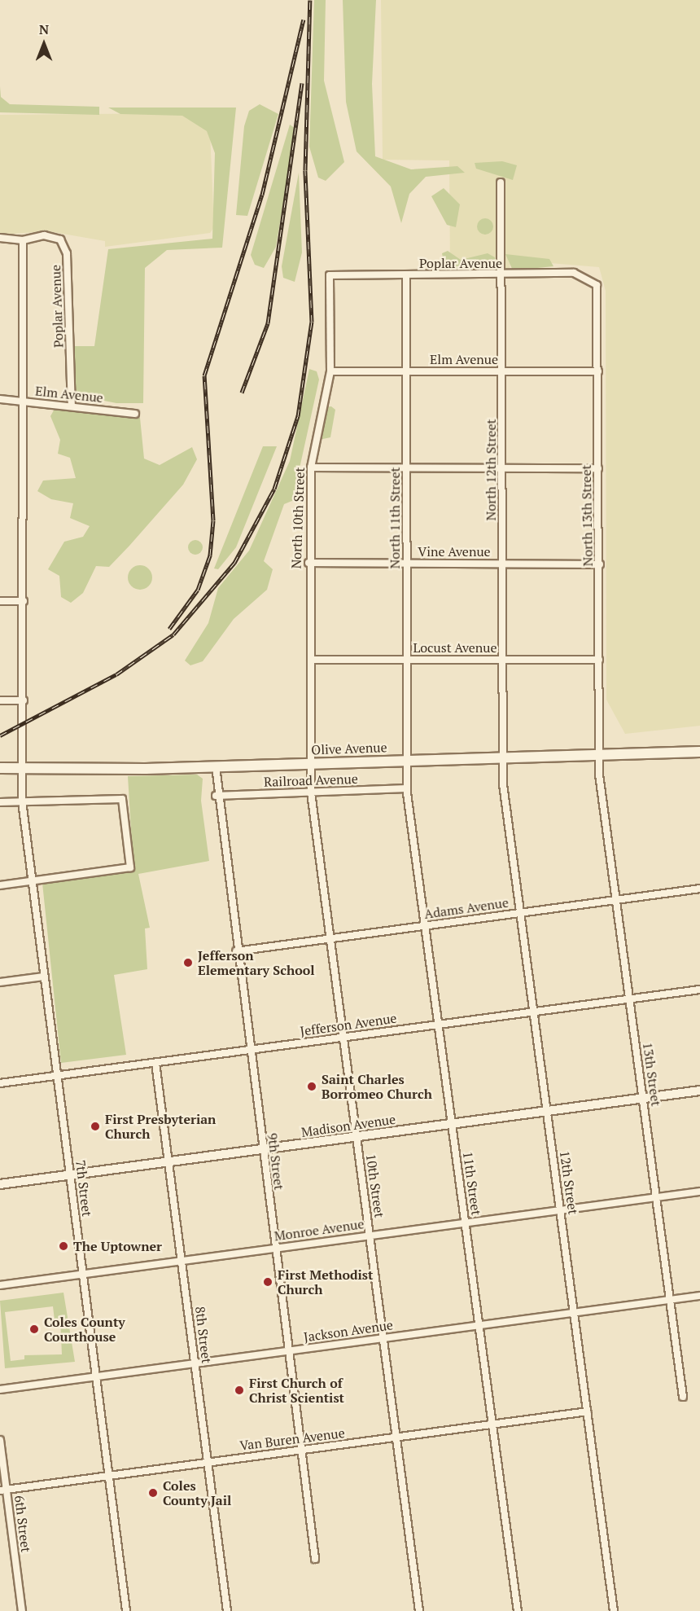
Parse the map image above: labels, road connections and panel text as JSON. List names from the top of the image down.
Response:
{
  "streets": {
    "main road": ["Olive Avenue"],
    "street": [
      "Poplar Avenue",
      "Elm Avenue",
      "North 12th Street",
      "North 13th Street",
      "North 10th Street",
      "North 11th Street",
      "Vine Avenue",
      "Locust Avenue",
      "Railroad Avenue",
      "Adams Avenue",
      "Jefferson Avenue",
      "13th Street",
      "Madison Avenue",
      "9th Street",
      "12th Street",
      "11th Street",
      "10th Street",
      "7th Street",
      "Monroe Avenue",
      "Jackson Avenue",
      "8th Street",
      "Van Buren Avenue",
      "6th Street"
    ]
  },
  "crossings": [
    ["Poplar Avenue", "Elm Avenue"],
    ["Poplar Avenue", "North 12th Street"],
    ["Poplar Avenue", "North 13th Street"],
    ["Poplar Avenue", "North 10th Street"],
    ["Poplar Avenue", "North 11th Street"],
    ["Poplar Avenue", "7th Street"],
    ["Elm Avenue", "North 12th Street"],
    ["Elm Avenue", "North 13th Street"],
    ["Elm Avenue", "North 10th Street"],
    ["Elm Avenue", "North 11th Street"],
    ["Elm Avenue", "7th Street"],
    ["North 12th Street", "Vine Avenue"],
    ["North 12th Street", "Locust Avenue"],
    ["North 12th Street", "Olive Avenue"],
    ["North 12th Street", "12th Street"],
    ["North 13th Street", "Vine Avenue"],
    ["North 13th Street", "Locust Avenue"],
    ["North 13th Street", "Olive Avenue"],
    ["North 13th Street", "13th Street"],
    ["North 10th Street", "Vine Avenue"],
    ["North 10th Street", "Locust Avenue"],
    ["North 10th Street", "Olive Avenue"],
    ["North 10th Street", "10th Street"],
    ["North 11th Street", "Vine Avenue"],
    ["North 11th Street", "Locust Avenue"],
    ["North 11th Street", "Olive Avenue"],
    ["North 11th Street", "11th Street"],
    ["Olive Avenue", "13th Street"],
    ["Olive Avenue", "9th Street"],
    ["Olive Avenue", "12th Street"],
    ["Olive Avenue", "11th Street"],
    ["Olive Avenue", "10th Street"],
    ["Olive Avenue", "7th Street"],
    ["Railroad Avenue", "9th Street"],
    ["Railroad Avenue", "11th Street"],
    ["Railroad Avenue", "10th Street"],
    ["Adams Avenue", "13th Street"],
    ["Adams Avenue", "9th Street"],
    ["Adams Avenue", "12th Street"],
    ["Adams Avenue", "11th Street"],
    ["Adams Avenue", "10th Street"],
    ["Jefferson Avenue", "13th Street"],
    ["Jefferson Avenue", "9th Street"],
    ["Jefferson Avenue", "12th Street"],
    ["Jefferson Avenue", "11th Street"],
    ["Jefferson Avenue", "10th Street"],
    ["Jefferson Avenue", "7th Street"],
    ["Jefferson Avenue", "8th Street"],
    ["13th Street", "Madison Avenue"],
    ["13th Street", "Monroe Avenue"],
    ["13th Street", "Jackson Avenue"],
    ["Madison Avenue", "9th Street"],
    ["Madison Avenue", "12th Street"],
    ["Madison Avenue", "11th Street"],
    ["Madison Avenue", "10th Street"],
    ["Madison Avenue", "7th Street"],
    ["Madison Avenue", "8th Street"],
    ["9th Street", "Monroe Avenue"],
    ["9th Street", "Jackson Avenue"],
    ["9th Street", "Van Buren Avenue"],
    ["12th Street", "Monroe Avenue"],
    ["12th Street", "Jackson Avenue"],
    ["12th Street", "Van Buren Avenue"],
    ["11th Street", "Monroe Avenue"],
    ["11th Street", "Jackson Avenue"],
    ["11th Street", "Van Buren Avenue"],
    ["10th Street", "Monroe Avenue"],
    ["10th Street", "Jackson Avenue"],
    ["10th Street", "Van Buren Avenue"],
    ["7th Street", "Monroe Avenue"],
    ["7th Street", "Jackson Avenue"],
    ["7th Street", "Van Buren Avenue"],
    ["Monroe Avenue", "8th Street"],
    ["Jackson Avenue", "8th Street"],
    ["8th Street", "Van Buren Avenue"],
    ["Van Buren Avenue", "6th Street"]
  ],
  "places": [
    "Jefferson Elementary School",
    "Saint Charles Borromeo Church",
    "First Presbyterian Church",
    "The Uptowner",
    "First Methodist Church",
    "Coles County Courthouse",
    "First Church of Christ Scientist",
    "Coles County Jail"
  ],
  "north": "top"
}
